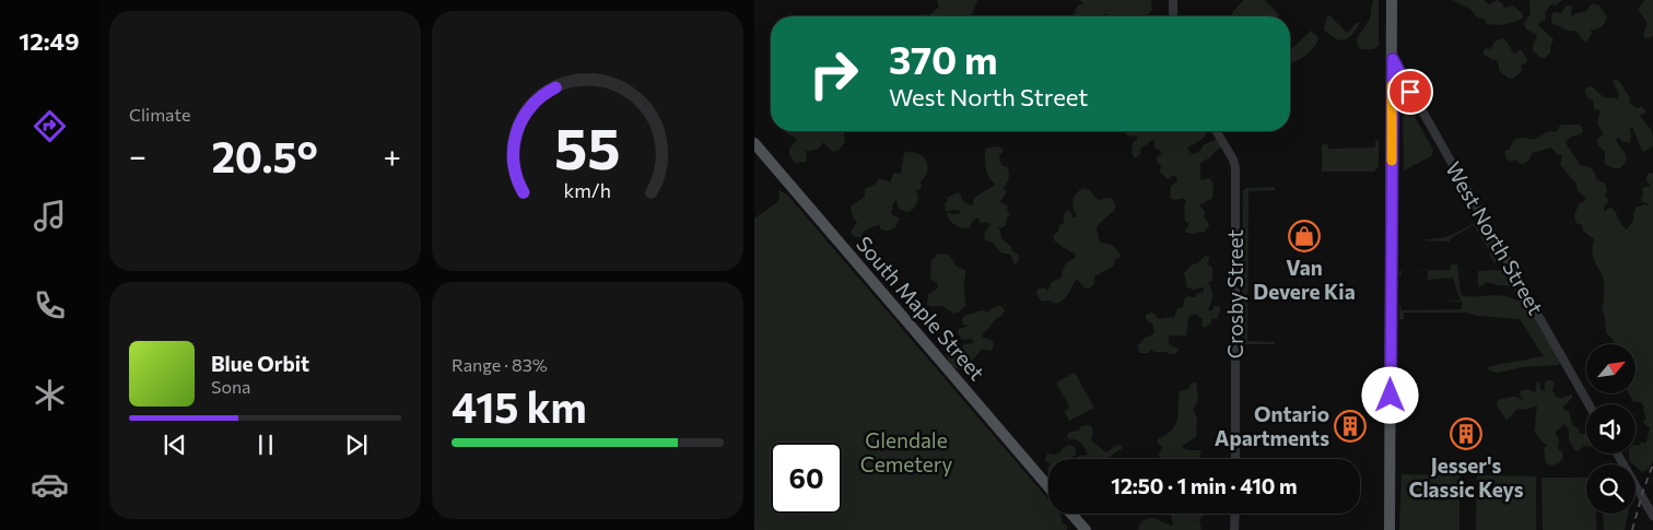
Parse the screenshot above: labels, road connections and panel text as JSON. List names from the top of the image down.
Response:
{
  "streets": {
    "main road": ["South Maple Street"],
    "street": ["West North Street", "Crosby Street"]
  },
  "parks": ["Glendale Cemetery"],
  "places": {
    "shop": ["Van Devere Kia"],
    "building": ["Ontario Apartments", "Jesser's Classic Keys"]
  },
  "north": "top right",
  "page": {
    "tabs": "12:49",
    "tile": [
      "Climate",
      ["Range · 83%", "415 km"]
    ],
    "turn": ["370 m", "West North Street"],
    "heat": ["−", "20.5°", "+"],
    "song": ["Blue Orbit", "Sona"],
    "limit": "60",
    "trip": "12:50 · 1 min · 410 m",
    "gauge": ["55", "km/h"]
  }
}
